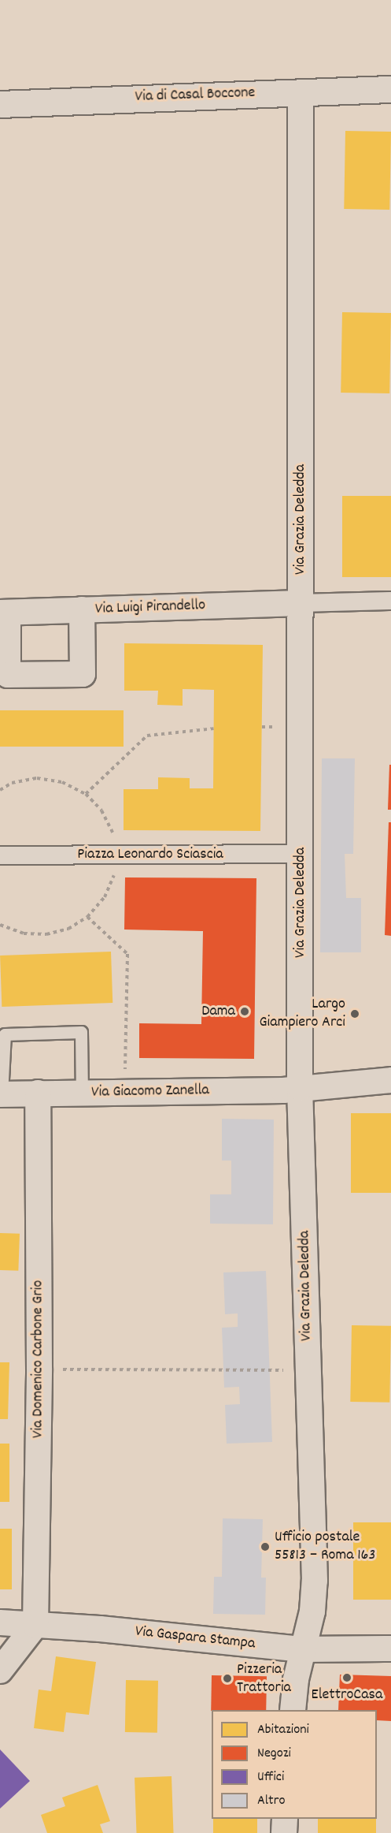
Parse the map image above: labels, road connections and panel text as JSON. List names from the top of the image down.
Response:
{
  "streets": {
    "street": [
      "Via di Casal Boccone",
      "Via Grazia Deledda",
      "Via Luigi Pirandello",
      "Piazza Leonardo Sciascia",
      "Via Giacomo Zanella",
      "Via Domenico Carbone Grio",
      "Via Gaspara Stampa"
    ]
  },
  "crossings": [
    ["Via di Casal Boccone", "Via Grazia Deledda"],
    ["Via Grazia Deledda", "Via Luigi Pirandello"],
    ["Via Grazia Deledda", "Piazza Leonardo Sciascia"],
    ["Via Grazia Deledda", "Via Giacomo Zanella"],
    ["Via Grazia Deledda", "Via Gaspara Stampa"],
    ["Via Giacomo Zanella", "Via Domenico Carbone Grio"],
    ["Via Domenico Carbone Grio", "Via Gaspara Stampa"]
  ],
  "places": [
    "Dama",
    "Largo Giampiero Arci",
    "Ufficio postale 55813 – Roma 163",
    "ElettroCasa",
    "Pizzeria Trattoria"
  ],
  "legend": [
    "Abitazioni",
    "Negozi",
    "Uffici",
    "Altro"
  ]
}
